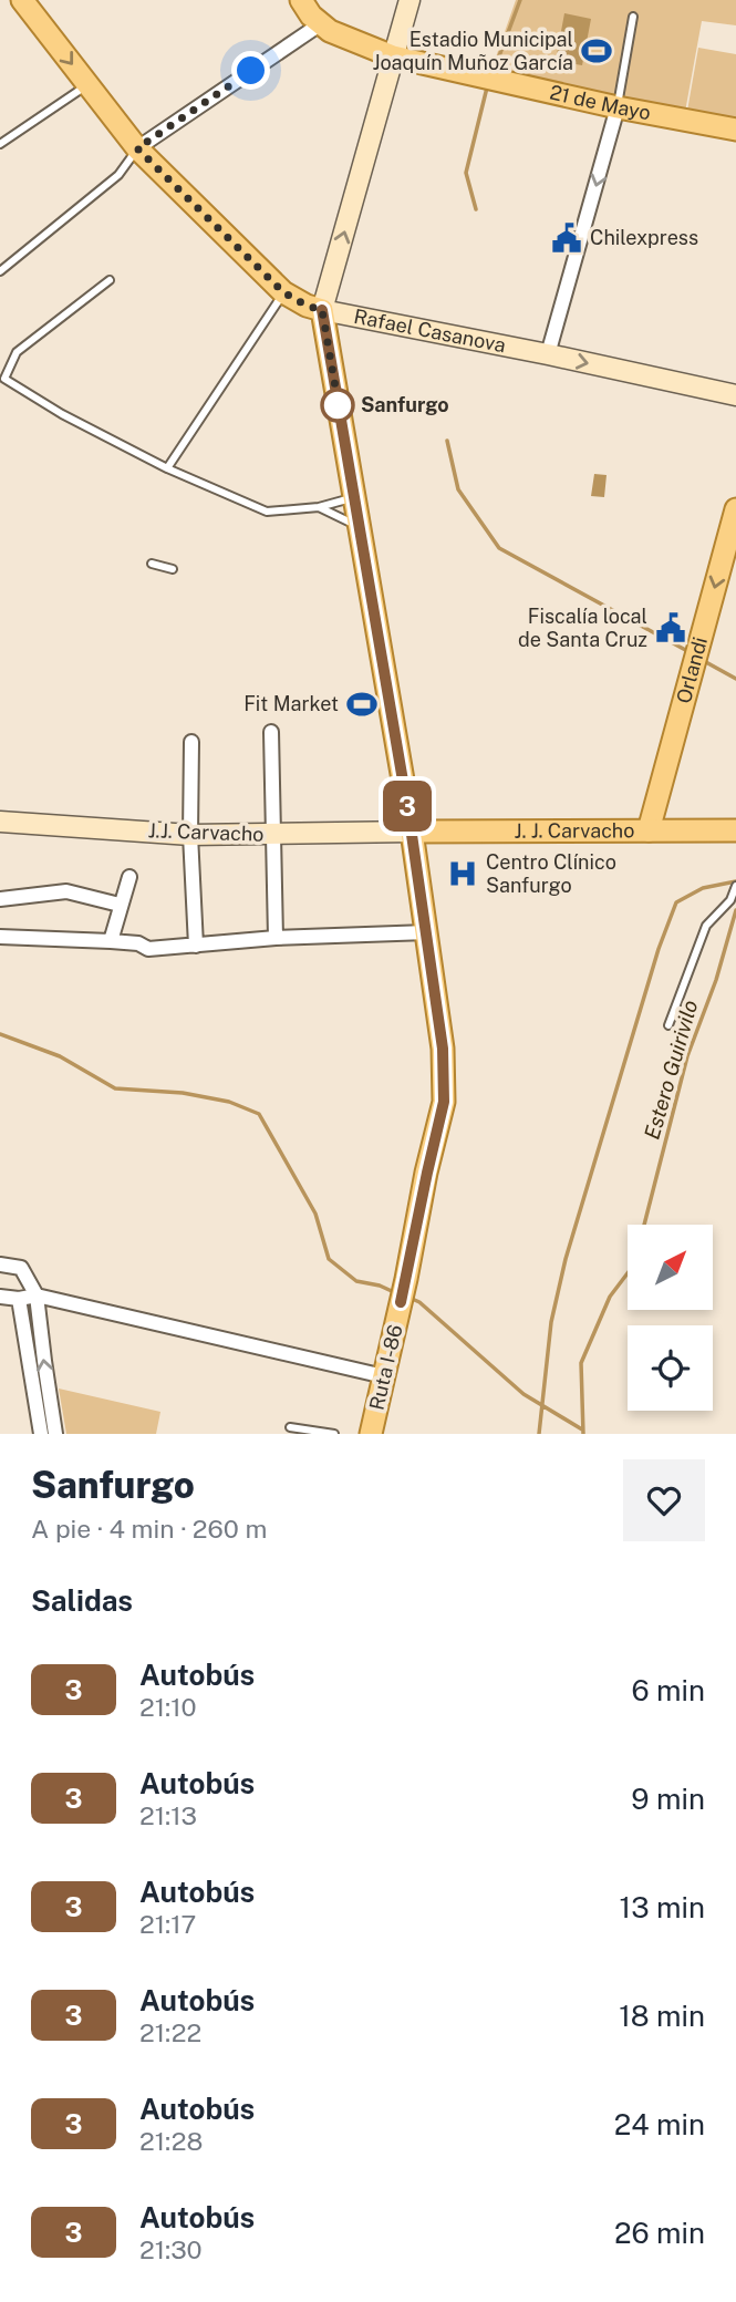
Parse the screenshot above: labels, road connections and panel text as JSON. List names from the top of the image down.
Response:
{
  "streets": {
    "main road": [
      "21 de Mayo",
      "Rafael Casanova",
      "Orlandi",
      "J. J. Carvacho",
      "J.J. Carvacho",
      "Ruta I-86"
    ]
  },
  "crossings": [
    ["Rafael Casanova", "Ruta I-86"],
    ["Orlandi", "J. J. Carvacho"],
    ["J. J. Carvacho", "J.J. Carvacho"],
    ["J. J. Carvacho", "Ruta I-86"],
    ["J.J. Carvacho", "Ruta I-86"]
  ],
  "one_way": ["Orlandi"],
  "water": ["Estero Guirivilo"],
  "places": {
    "sports": ["Estadio Municipal Joaquín Muñoz García", "Fit Market"],
    "public building": ["Chilexpress", "Fiscalía local de Santa Cruz"],
    "other": ["Sanfurgo"],
    "hospital": ["Centro Clínico Sanfurgo"]
  },
  "lines": ["bus line 3"],
  "north": "top right",
  "page": {
    "on_map": "3",
    "heading": [
      ["Sanfurgo", "A pie · 4 min · 260 m"],
      "Salidas"
    ],
    "list": [
      {
        "mark": "3",
        "name": "Autobús",
        "note": "21:10",
        "value": "6 min"
      },
      {
        "mark": "3",
        "name": "Autobús",
        "note": "21:13",
        "value": "9 min"
      },
      {
        "mark": "3",
        "name": "Autobús",
        "note": "21:17",
        "value": "13 min"
      },
      {
        "mark": "3",
        "name": "Autobús",
        "note": "21:22",
        "value": "18 min"
      },
      {
        "mark": "3",
        "name": "Autobús",
        "note": "21:28",
        "value": "24 min"
      },
      {
        "mark": "3",
        "name": "Autobús",
        "note": "21:30",
        "value": "26 min"
      }
    ]
  }
}
